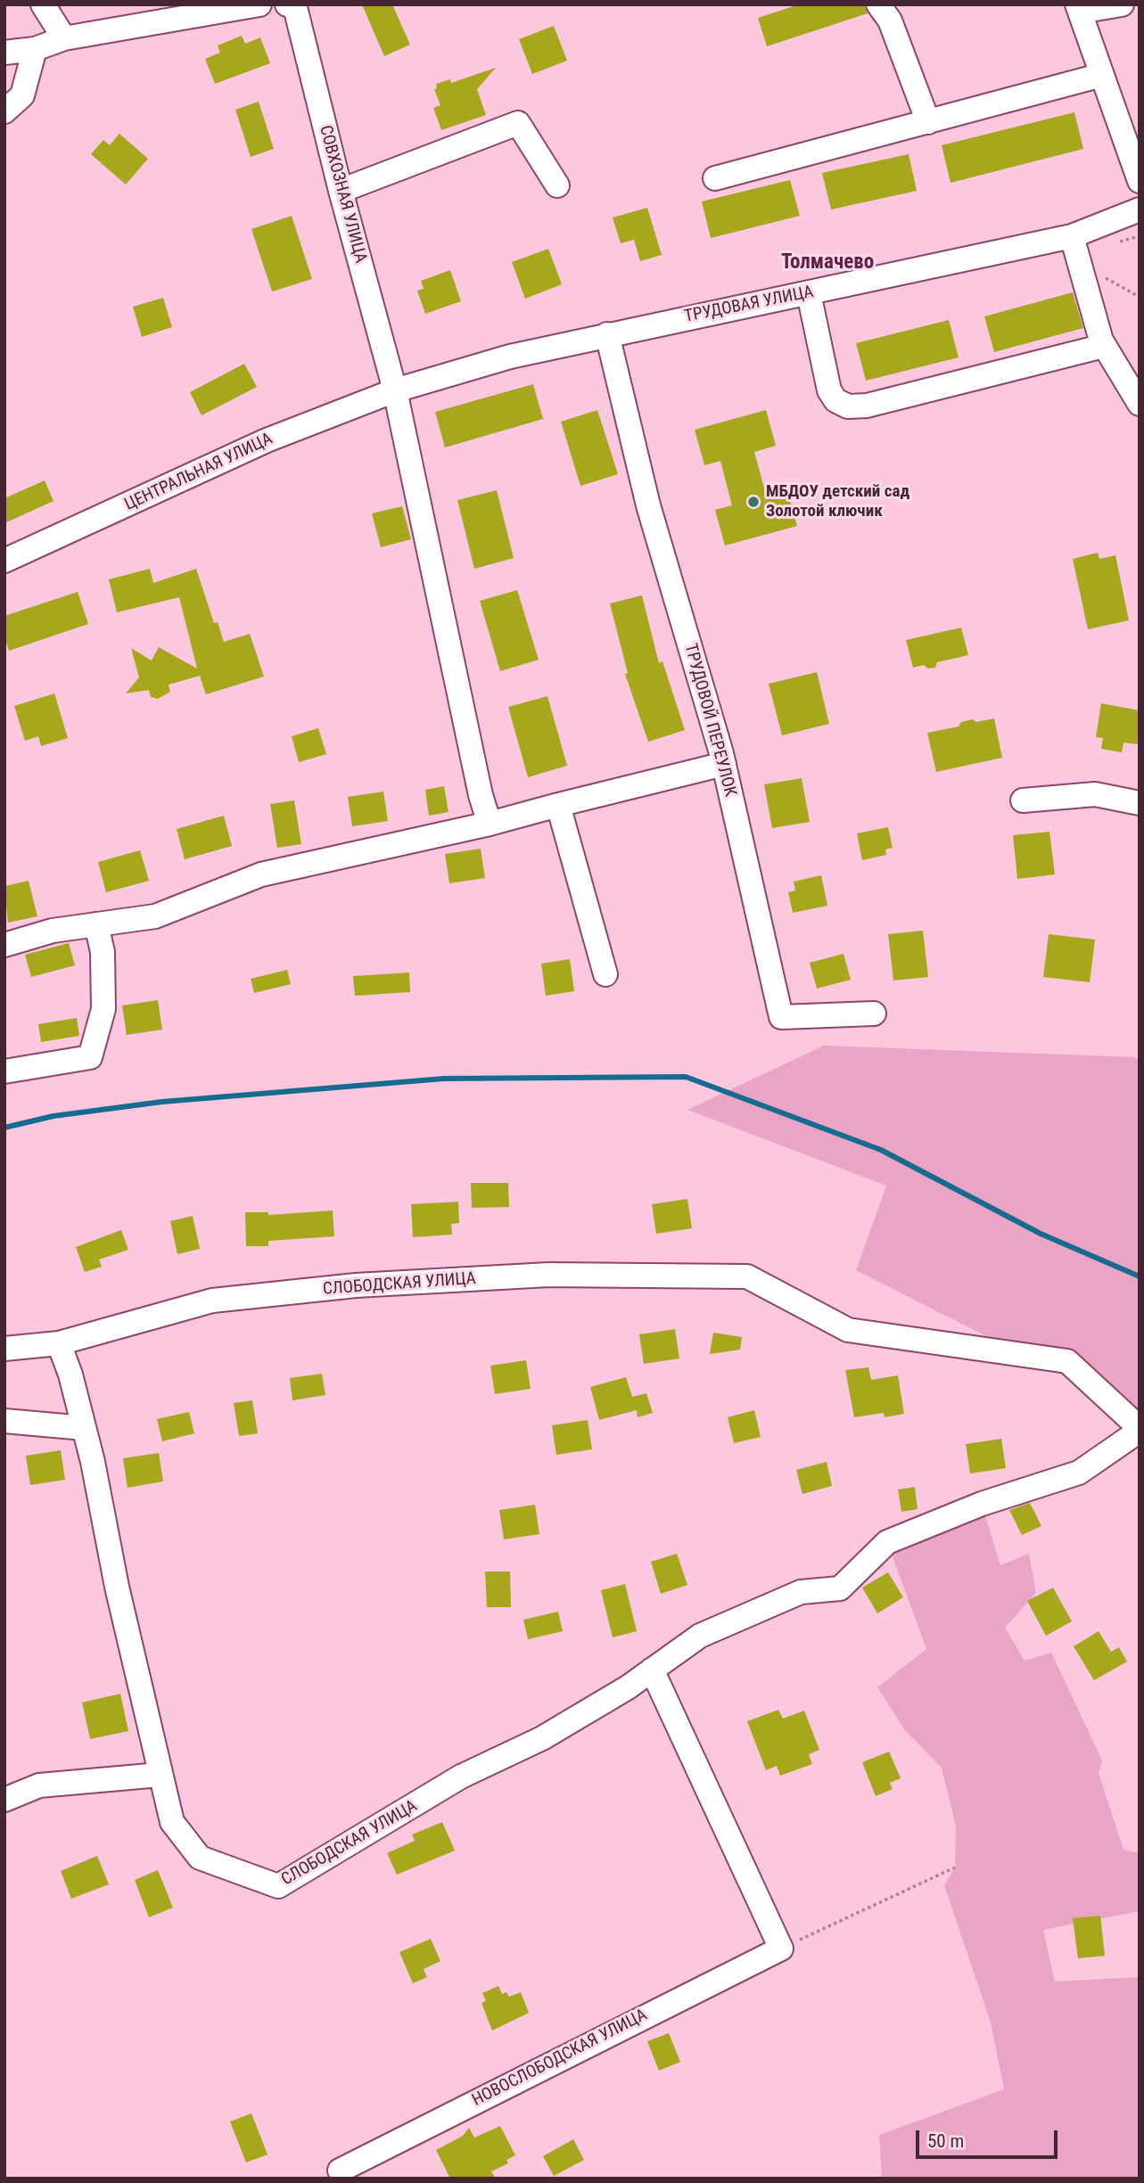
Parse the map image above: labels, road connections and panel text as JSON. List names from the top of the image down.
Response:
{
  "streets": {
    "street": [
      "СОВХОЗНАЯ УЛИЦА",
      "ТРУДОВАЯ УЛИЦА",
      "ЦЕНТРАЛЬНАЯ УЛИЦА",
      "ТРУДОВОЙ ПЕРЕУЛОК",
      "СЛОБОДСКАЯ УЛИЦА",
      "НОВОСЛОБОДСКАЯ УЛИЦА"
    ]
  },
  "crossings": [
    ["СОВХОЗНАЯ УЛИЦА", "ТРУДОВАЯ УЛИЦА"],
    ["СОВХОЗНАЯ УЛИЦА", "ЦЕНТРАЛЬНАЯ УЛИЦА"],
    ["ТРУДОВАЯ УЛИЦА", "ЦЕНТРАЛЬНАЯ УЛИЦА"],
    ["ТРУДОВАЯ УЛИЦА", "ТРУДОВОЙ ПЕРЕУЛОК"]
  ],
  "districts": ["Толмачево"],
  "places": ["МБДОУ детский сад Золотой ключик"],
  "scale_bar": "50 m"
}
